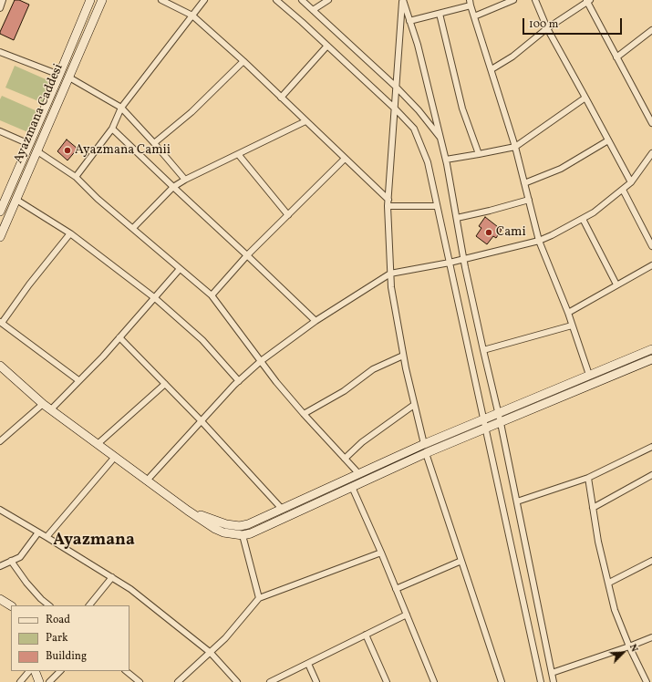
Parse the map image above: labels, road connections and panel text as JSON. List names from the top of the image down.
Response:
{
  "streets": {
    "main road": ["Ayazmana Caddesi"]
  },
  "districts": ["Ayazmana"],
  "places": ["Ayazmana Camii", "Cami"],
  "legend": ["Road", "Park", "Building"],
  "scale_bar": "100 m",
  "north": "top right"
}
